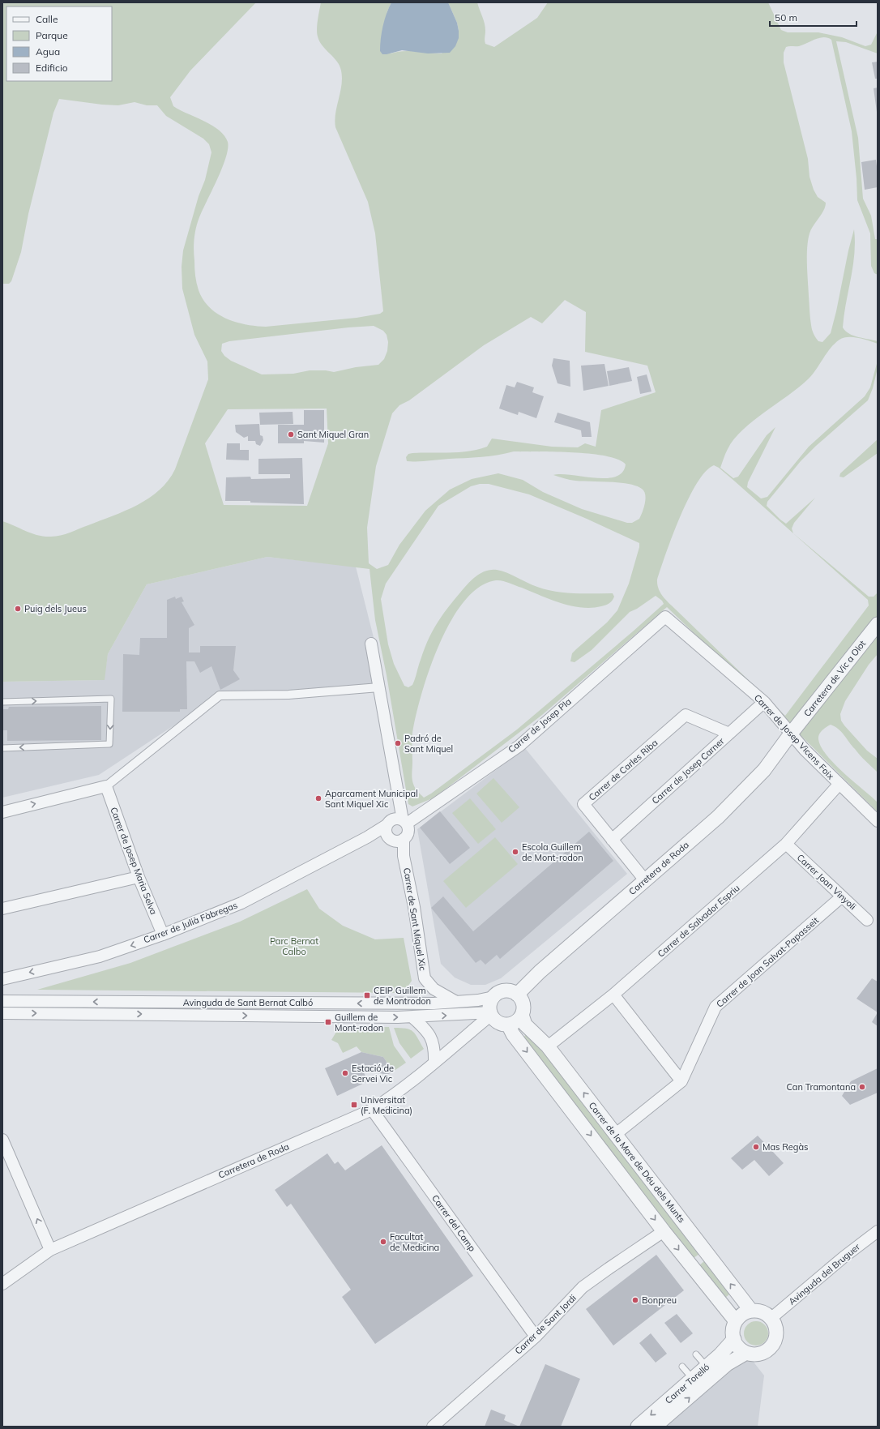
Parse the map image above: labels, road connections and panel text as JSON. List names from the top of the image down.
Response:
{
  "streets": {
    "street": [
      "Carretera de Vic a Olot",
      "Carrer de Josep Pla",
      "Carrer de Josep Vicens Foix",
      "Carrer de Carles Riba",
      "Carrer de Josep Carner",
      "Carrer de Josep Maria Selva",
      "Carretera de Roda",
      "Carrer Joan Vinyoli",
      "Carrer de Sant Miquel Xic",
      "Carrer de Salvador Espriu",
      "Carrer de Julià Fàbregas",
      "Carrer de Joan Salvat-Papasseit",
      "Avinguda de Sant Bernat Calbó",
      "Carrer de la Mare de Déu dels Munts",
      "Carrer del Camp",
      "Avinguda del Bruguer",
      "Carrer de Sant Jordi",
      "Carrer Torelló"
    ]
  },
  "crossings": [
    ["Carretera de Vic a Olot", "Carrer de Josep Vicens Foix"],
    ["Carretera de Vic a Olot", "Carretera de Roda"],
    ["Carrer de Josep Pla", "Carrer de Josep Vicens Foix"],
    ["Carrer de Josep Pla", "Carrer de Sant Miquel Xic"],
    ["Carrer de Josep Pla", "Carrer de Julià Fàbregas"],
    ["Carrer de Josep Vicens Foix", "Carrer de Josep Carner"],
    ["Carrer de Josep Vicens Foix", "Carretera de Roda"],
    ["Carrer de Josep Vicens Foix", "Carrer de Salvador Espriu"],
    ["Carrer de Carles Riba", "Carrer de Josep Carner"],
    ["Carrer de Carles Riba", "Carretera de Roda"],
    ["Carrer de Josep Maria Selva", "Carrer de Julià Fàbregas"],
    ["Carretera de Roda", "Avinguda de Sant Bernat Calbó"],
    ["Carretera de Roda", "Carrer de la Mare de Déu dels Munts"],
    ["Carretera de Roda", "Carrer del Camp"],
    ["Carrer Joan Vinyoli", "Carrer de Salvador Espriu"],
    ["Carrer Joan Vinyoli", "Carrer de Joan Salvat-Papasseit"],
    ["Carrer de Sant Miquel Xic", "Carrer de Julià Fàbregas"],
    ["Carrer de Sant Miquel Xic", "Avinguda de Sant Bernat Calbó"],
    ["Carrer de Salvador Espriu", "Carrer de la Mare de Déu dels Munts"],
    ["Carrer de Joan Salvat-Papasseit", "Carrer de la Mare de Déu dels Munts"],
    ["Avinguda de Sant Bernat Calbó", "Carrer de la Mare de Déu dels Munts"],
    ["Carrer de la Mare de Déu dels Munts", "Avinguda del Bruguer"],
    ["Carrer de la Mare de Déu dels Munts", "Carrer Torelló"],
    ["Carrer del Camp", "Carrer de Sant Jordi"],
    ["Avinguda del Bruguer", "Carrer Torelló"]
  ],
  "parks": ["Parc Bernat Calbo"],
  "places": {
    "other": [
      "Sant Miquel Gran",
      "Puig dels Jueus",
      "Padró de Sant Miquel",
      "Aparcament Municipal Sant Miquel Xic",
      "Escola Guillem de Mont-rodon",
      "Estació de Servei Vic",
      "Can Tramontana",
      "Mas Regàs",
      "Facultat de Medicina",
      "Bonpreu"
    ],
    "transit": ["CEIP Guillem de Montrodon", "Guillem de Mont-rodon", "Universitat (F. Medicina)"]
  },
  "legend": [
    "Calle",
    "Parque",
    "Agua",
    "Edificio"
  ],
  "scale_bar": "50 m"
}
